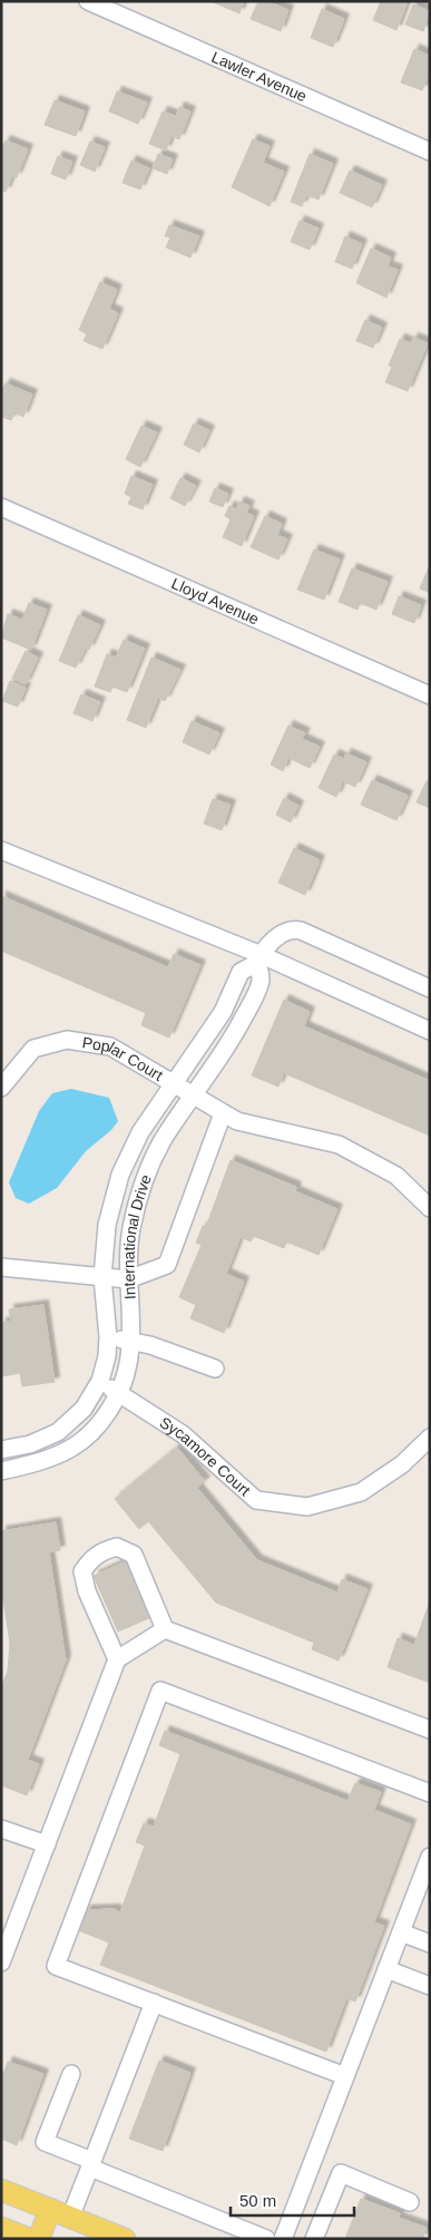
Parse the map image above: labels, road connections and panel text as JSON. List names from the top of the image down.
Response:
{
  "streets": {
    "street": [
      "Lawler Avenue",
      "Lloyd Avenue",
      "Poplar Court",
      "International Drive",
      "Sycamore Court"
    ]
  },
  "crossings": [
    ["Poplar Court", "International Drive"],
    ["International Drive", "Sycamore Court"]
  ],
  "scale_bar": "50 m"
}
